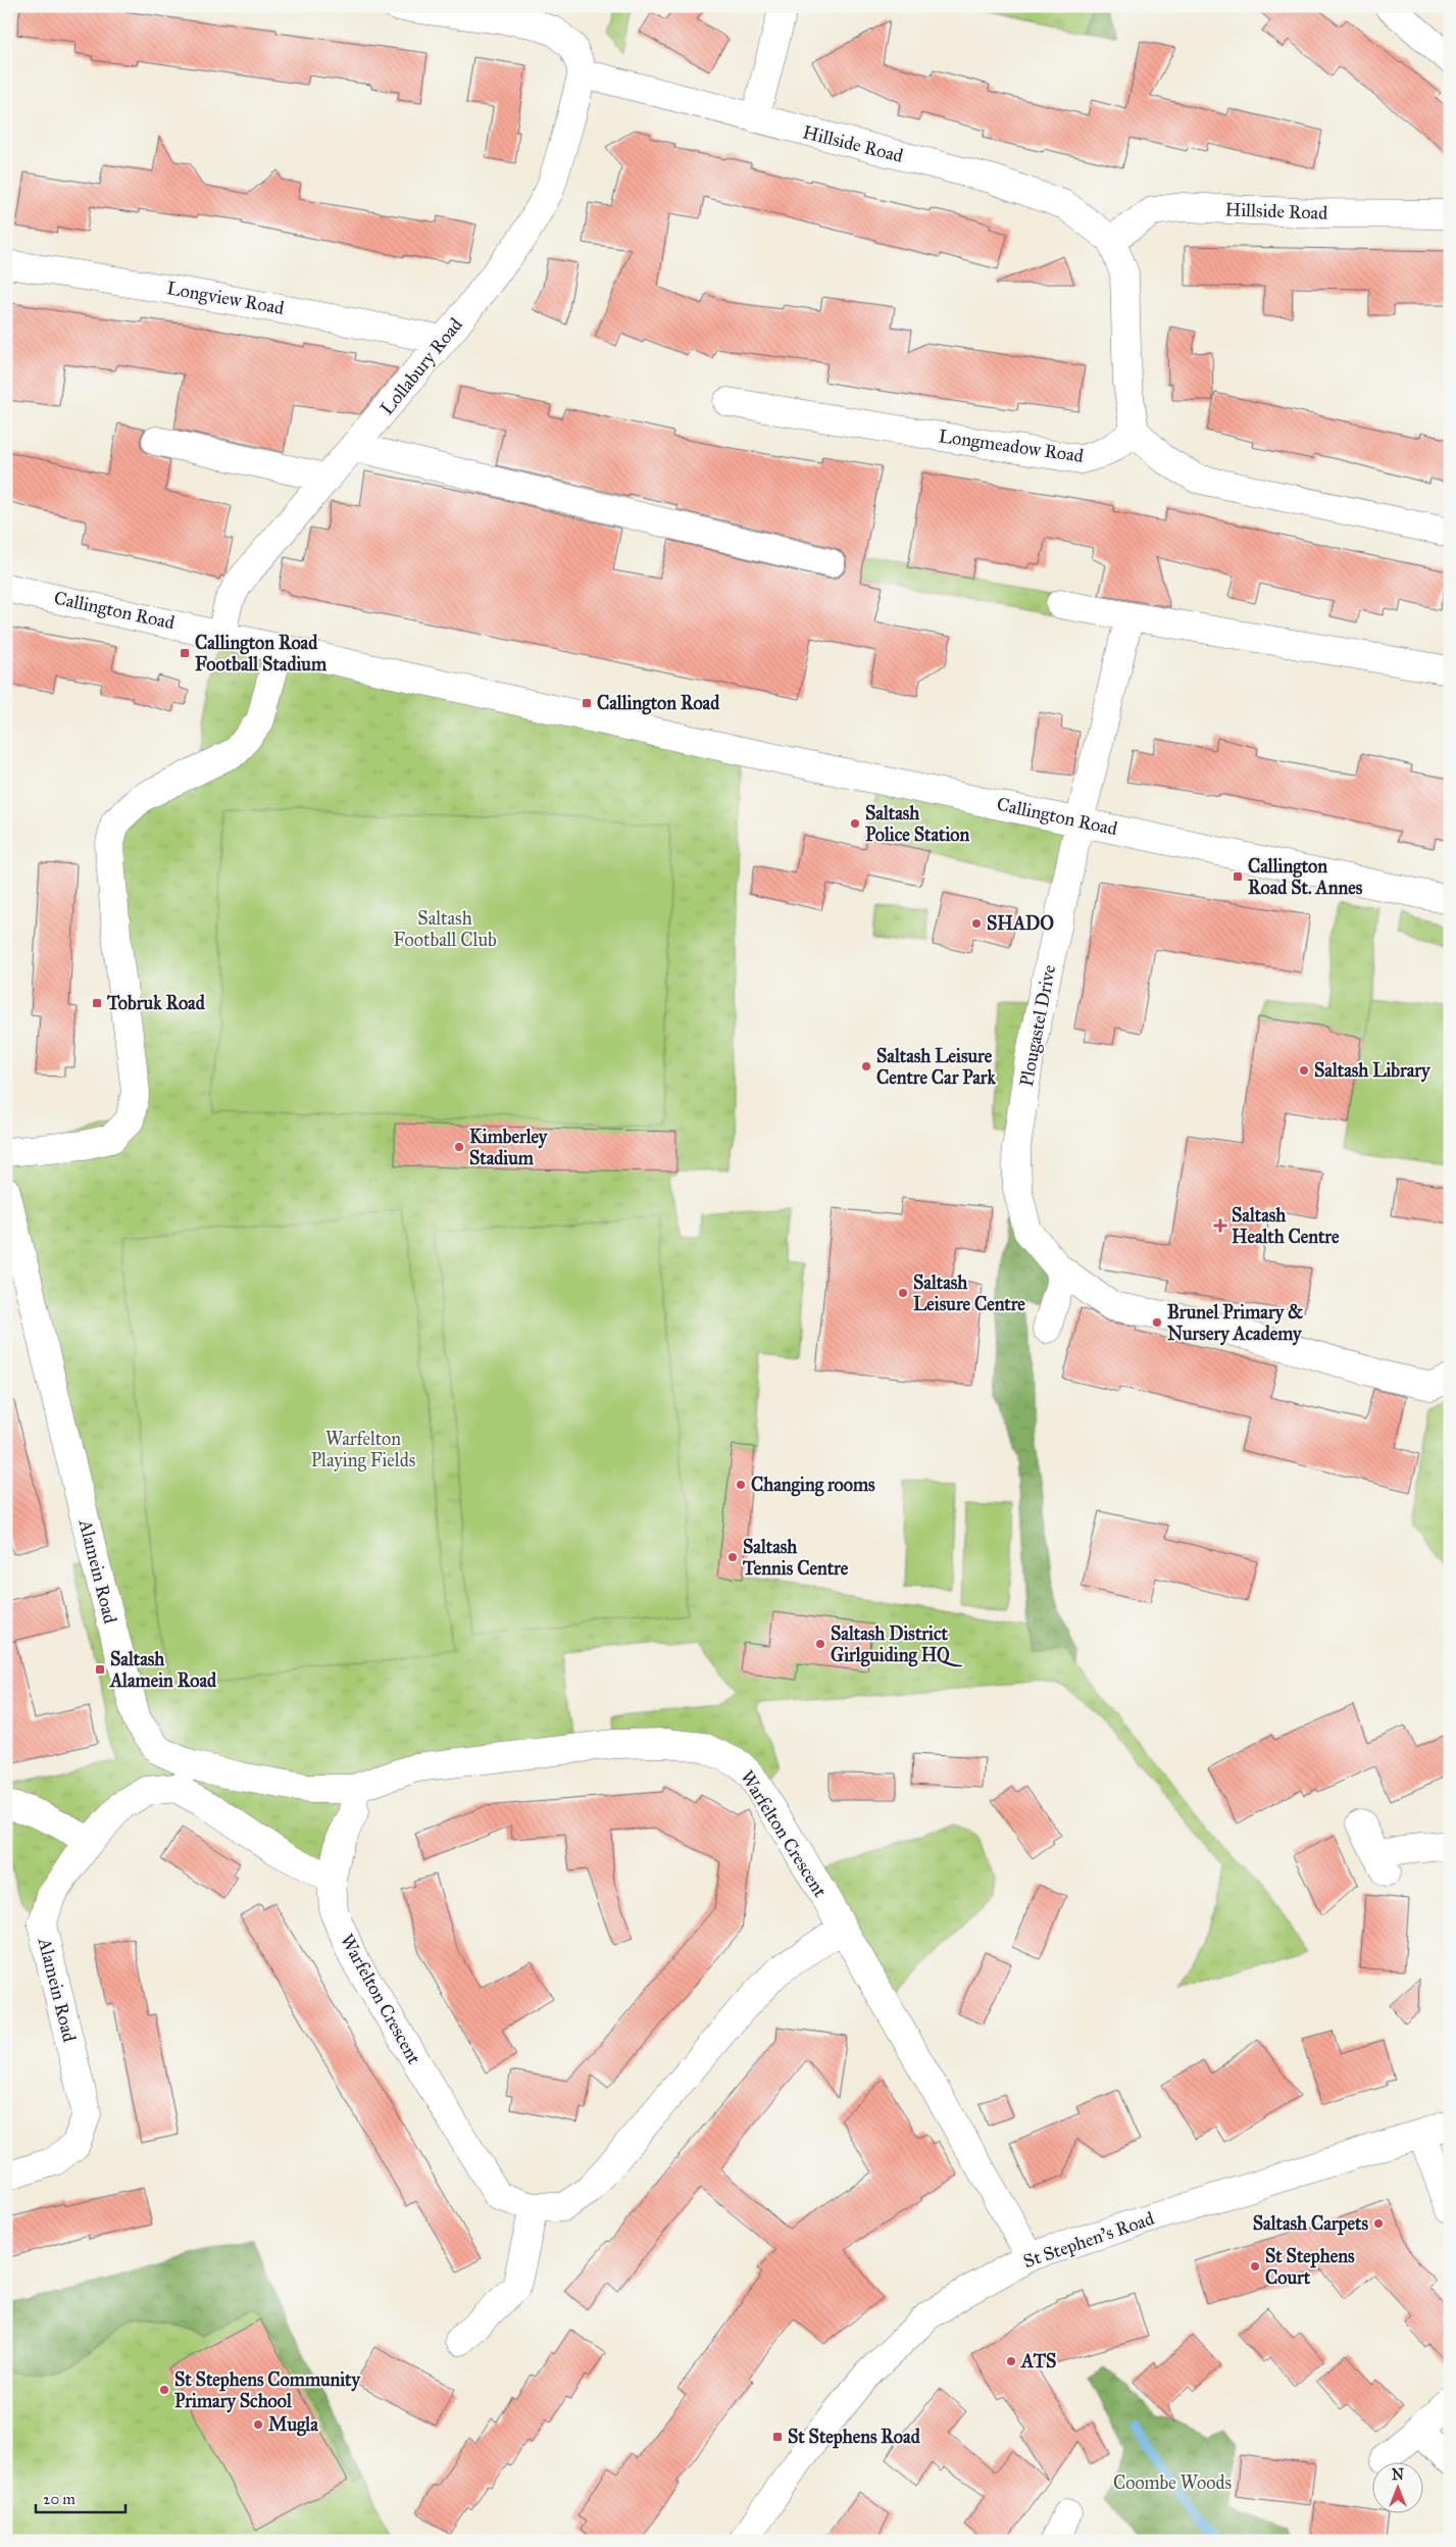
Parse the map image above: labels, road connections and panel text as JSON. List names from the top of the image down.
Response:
{
  "streets": {
    "street": [
      "Hillside Road",
      "Longview Road",
      "Lollabury Road",
      "Longmeadow Road",
      "Callington Road",
      "Plougastel Drive",
      "Alamein Road",
      "Warfelton Crescent",
      "St Stephen's Road"
    ]
  },
  "crossings": [
    ["Hillside Road", "Lollabury Road"],
    ["Longview Road", "Lollabury Road"],
    ["Lollabury Road", "Callington Road"],
    ["Callington Road", "Plougastel Drive"],
    ["Alamein Road", "Warfelton Crescent"],
    ["Warfelton Crescent", "St Stephen's Road"]
  ],
  "parks": ["Saltash Football Club", "Warfelton Playing Fields", "Coombe Woods"],
  "places": {
    "transit": [
      "Callington Road Football Stadium",
      "Callington Road",
      "Callington Road St. Annes",
      "Tobruk Road",
      "Saltash Alamein Road",
      "St Stephens Road"
    ],
    "other": [
      "Saltash Police Station",
      "SHADO",
      "Saltash Leisure Centre Car Park",
      "Saltash Library",
      "Kimberley Stadium",
      "Saltash Leisure Centre",
      "Brunel Primary & Nursery Academy",
      "Changing rooms",
      "Saltash Tennis Centre",
      "Saltash District Girlguiding HQ",
      "Saltash Carpets",
      "St Stephens Court",
      "ATS",
      "St Stephens Community Primary School",
      "Mugla"
    ],
    "health": ["Saltash Health Centre"]
  },
  "scale_bar": "20 m",
  "north": "top"
}
